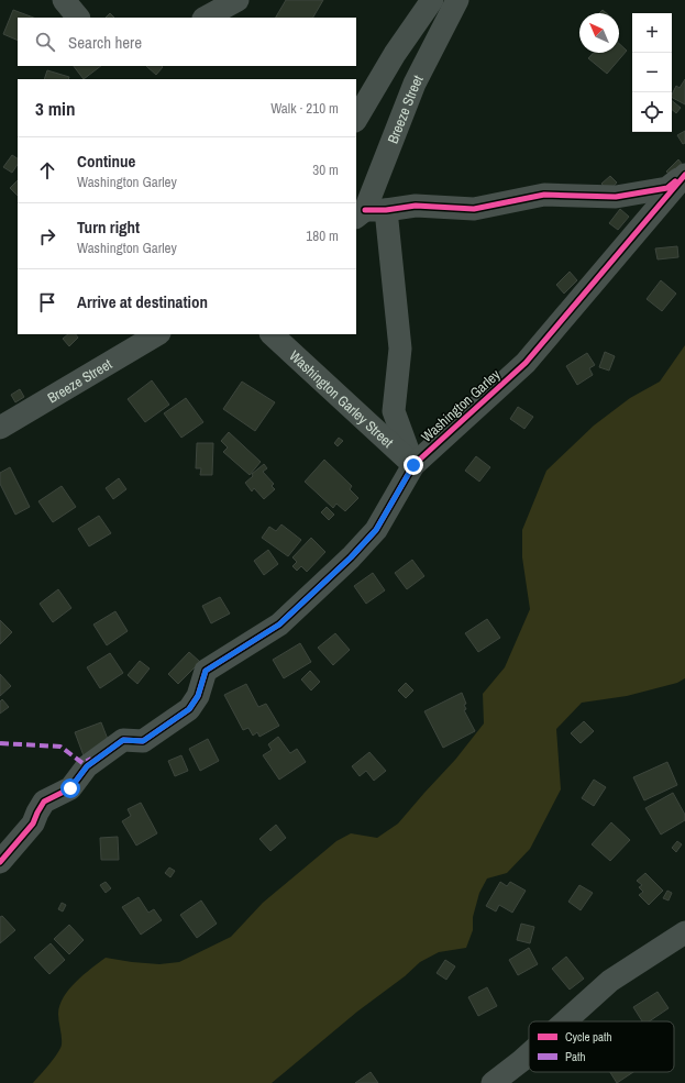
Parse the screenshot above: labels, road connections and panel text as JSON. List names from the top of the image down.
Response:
{
  "streets": {
    "street": ["Breeze Street", "Washington Garley Street", "Washington Garley"]
  },
  "crossings": [
    ["Washington Garley Street", "Washington Garley"]
  ],
  "legend": ["Cycle path", "Path"],
  "north": "top left",
  "page": {
    "map_buttons": ["+", "−"],
    "search": "Search here",
    "heading": ["3 min", "Walk · 210 m"],
    "list": [
      ["Continue", "Washington Garley", "30 m"],
      ["Turn right", "Washington Garley", "180 m"],
      "Arrive at destination"
    ]
  }
}
